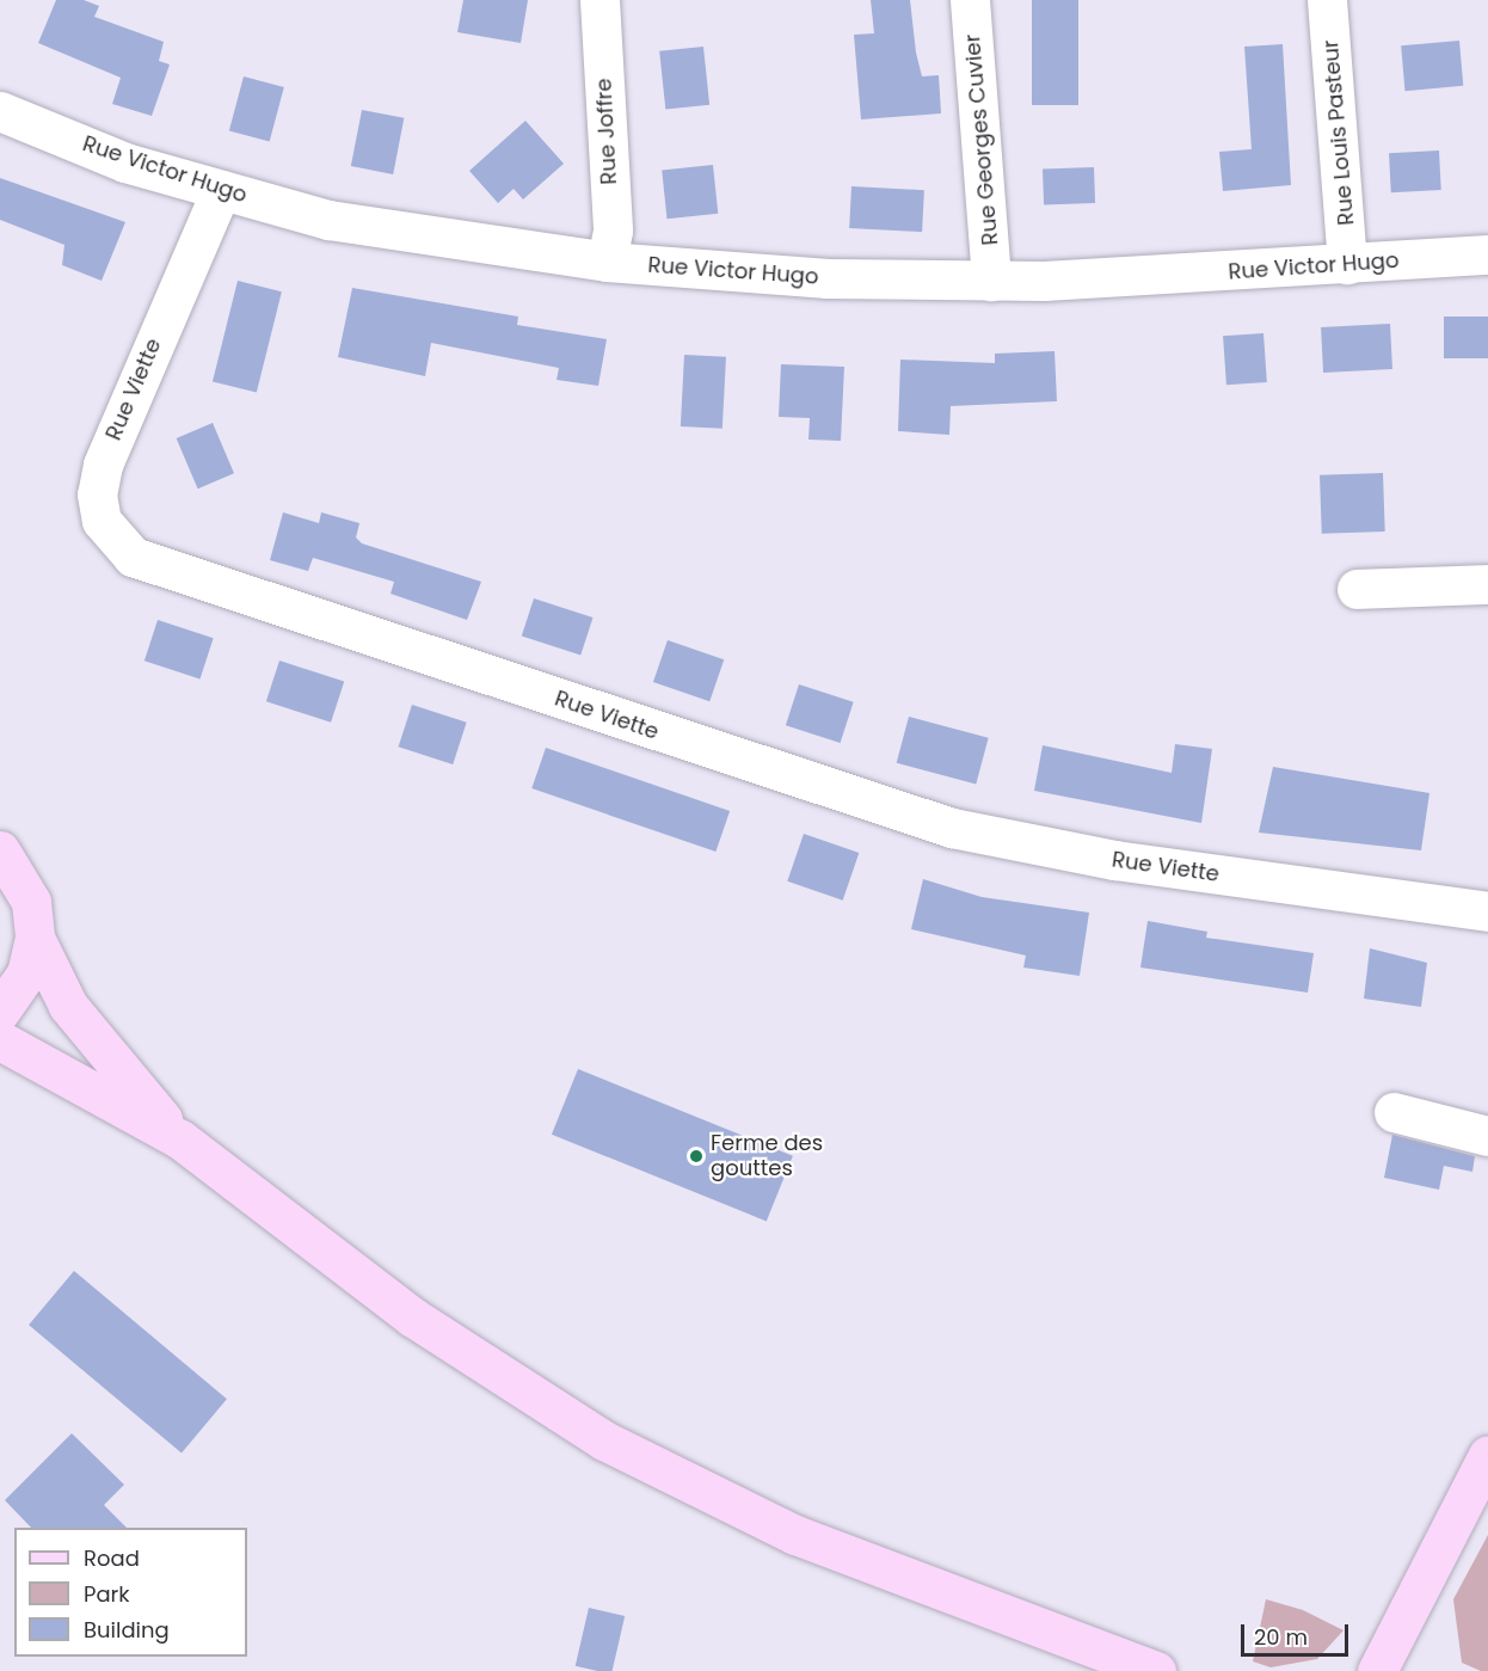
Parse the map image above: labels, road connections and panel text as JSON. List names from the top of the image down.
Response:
{
  "streets": {
    "street": [
      "Rue Joffre",
      "Rue Louis Pasteur",
      "Rue Georges Cuvier",
      "Rue Victor Hugo",
      "Rue Viette"
    ]
  },
  "crossings": [
    ["Rue Joffre", "Rue Victor Hugo"],
    ["Rue Louis Pasteur", "Rue Victor Hugo"],
    ["Rue Georges Cuvier", "Rue Victor Hugo"],
    ["Rue Victor Hugo", "Rue Viette"]
  ],
  "places": ["Ferme des gouttes"],
  "legend": ["Road", "Park", "Building"],
  "scale_bar": "20 m"
}
